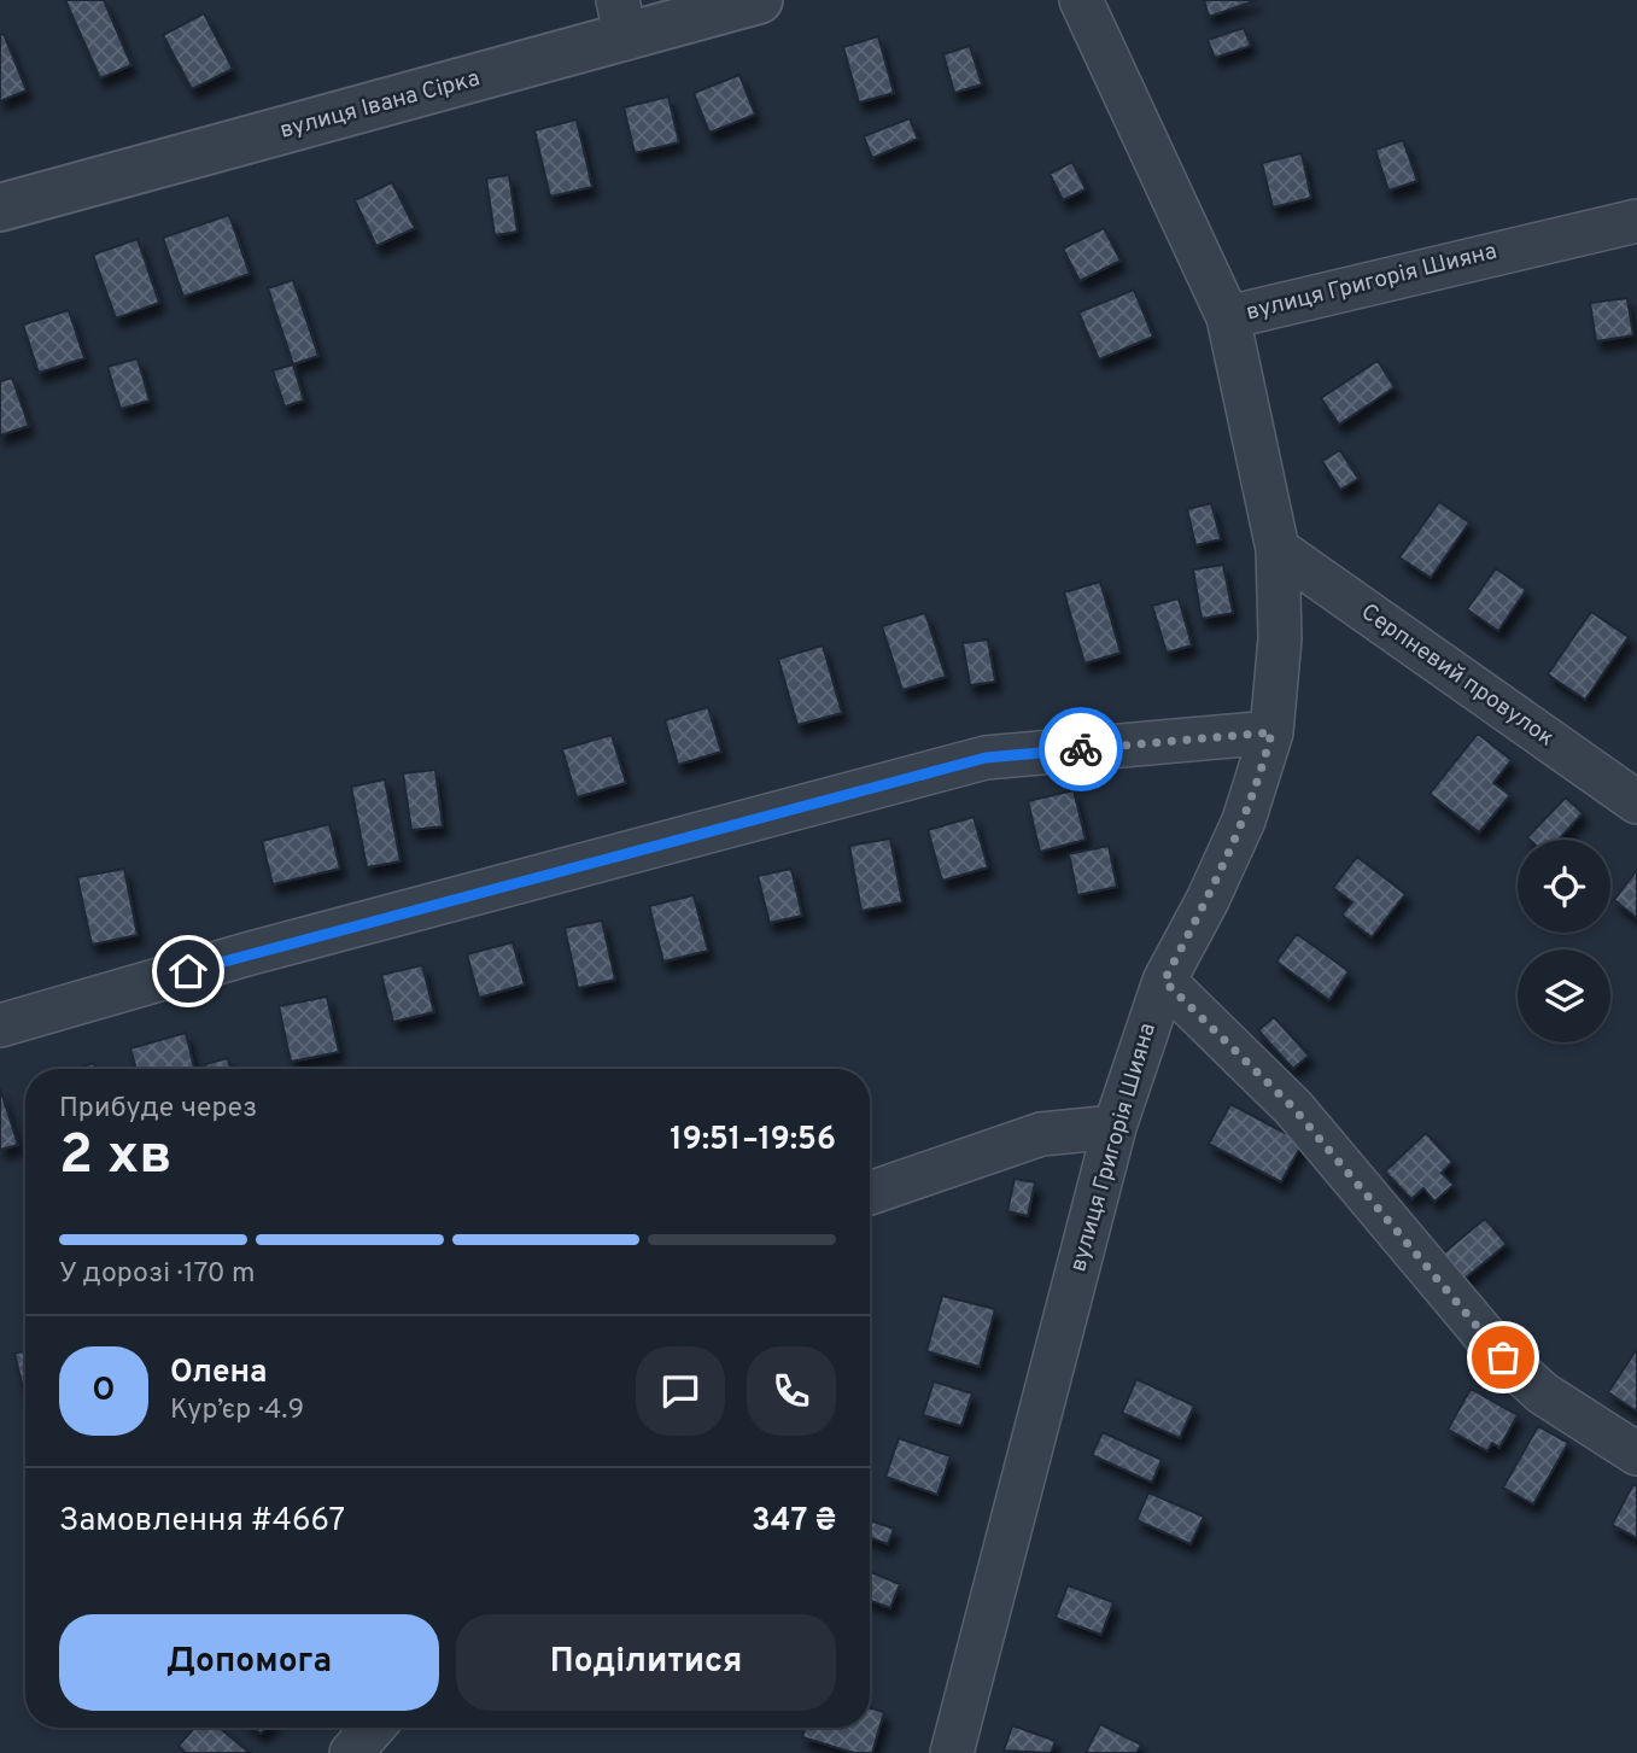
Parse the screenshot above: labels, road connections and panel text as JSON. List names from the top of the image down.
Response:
{
  "streets": {
    "street": ["вулиця Івана Сірка", "вулиця Григорія Шияна", "Серпневий провулок"]
  },
  "crossings": [
    ["вулиця Григорія Шияна", "Серпневий провулок"]
  ],
  "page": {
    "heading": ["2 хв", "Прибуде через", "19:51–19:56"],
    "panel": [
      "Олена",
      "Кур’єр · 4.9",
      "Замовлення #4667",
      "347 ₴"
    ],
    "bar": "У дорозі · 170 m",
    "round": "О",
    "buttons": ["Допомога", "Поділитися"]
  }
}
